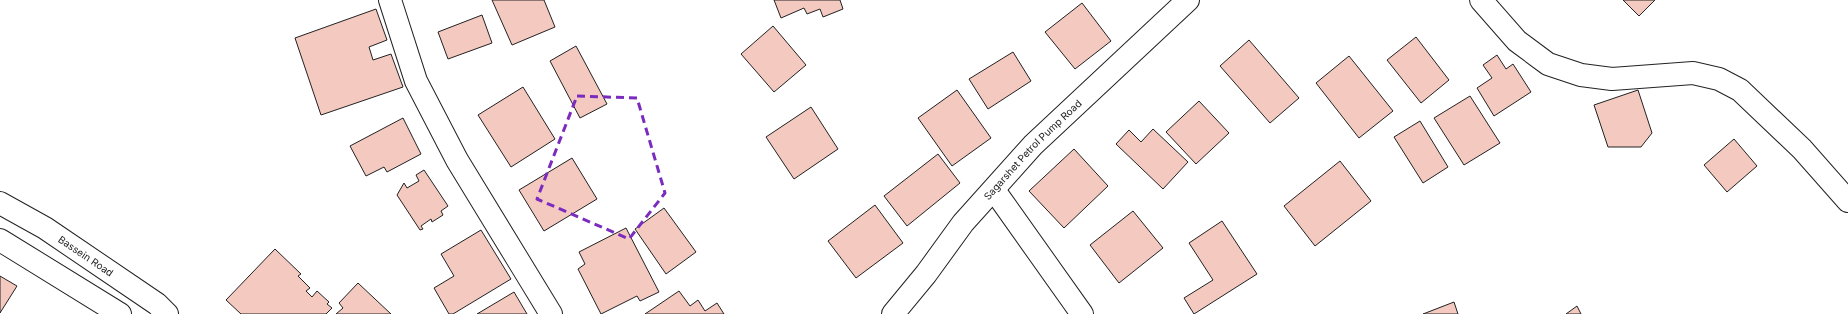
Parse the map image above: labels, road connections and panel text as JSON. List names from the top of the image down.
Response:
{
  "streets": {
    "street": ["Sagarshet Petrol Pump Road", "Bassein Road"]
  }
}
